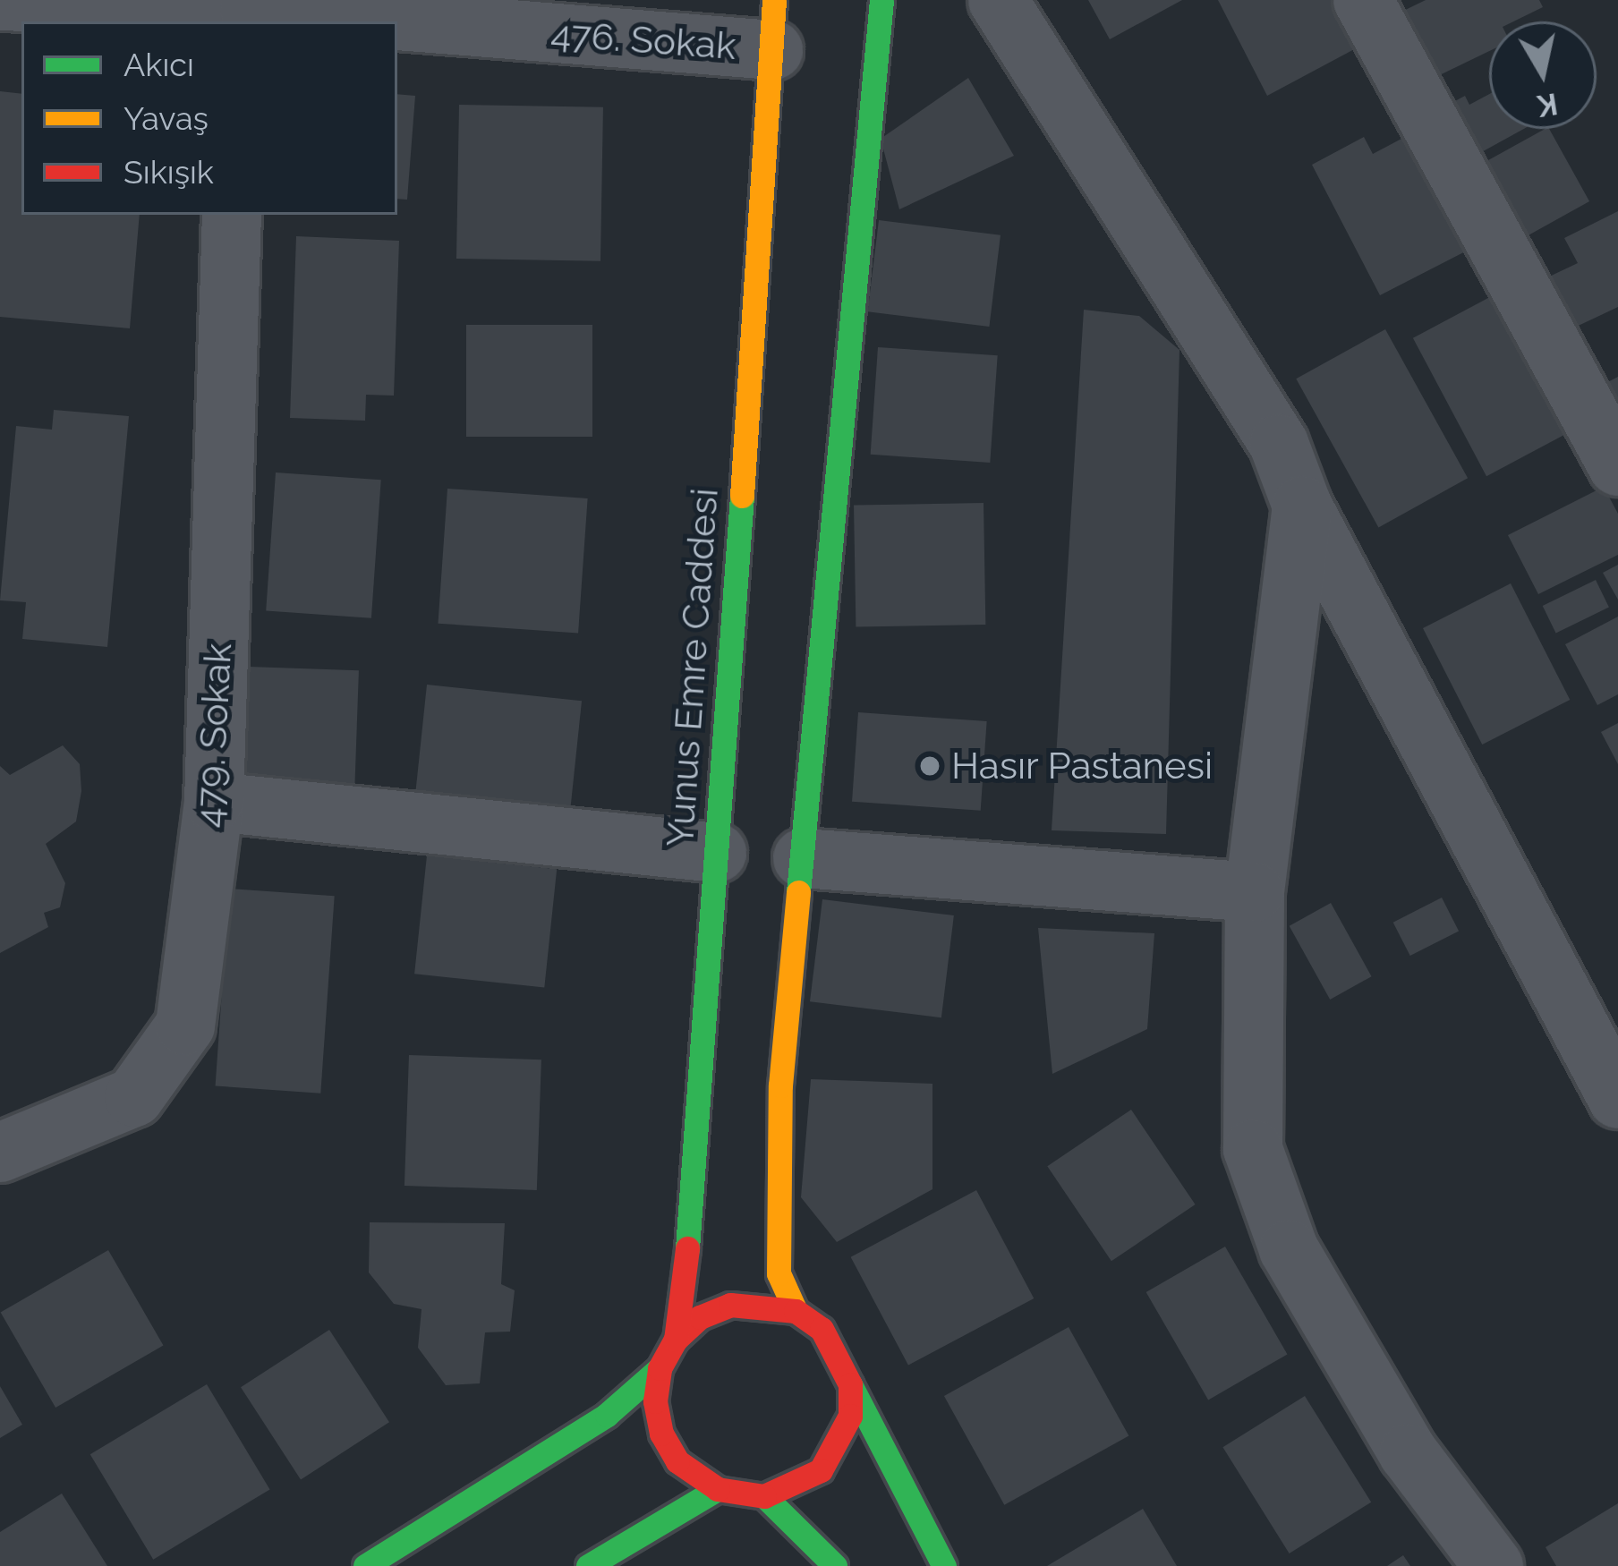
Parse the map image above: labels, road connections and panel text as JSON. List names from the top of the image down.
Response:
{
  "streets": {
    "main road": ["Yunus Emre Caddesi"],
    "street": ["476. Sokak", "479. Sokak"]
  },
  "crossings": [
    ["476. Sokak", "Yunus Emre Caddesi"]
  ],
  "places": ["Hasır Pastanesi"],
  "legend": ["Akıcı", "Yavaş", "Sıkışık"],
  "north": "bottom"
}
